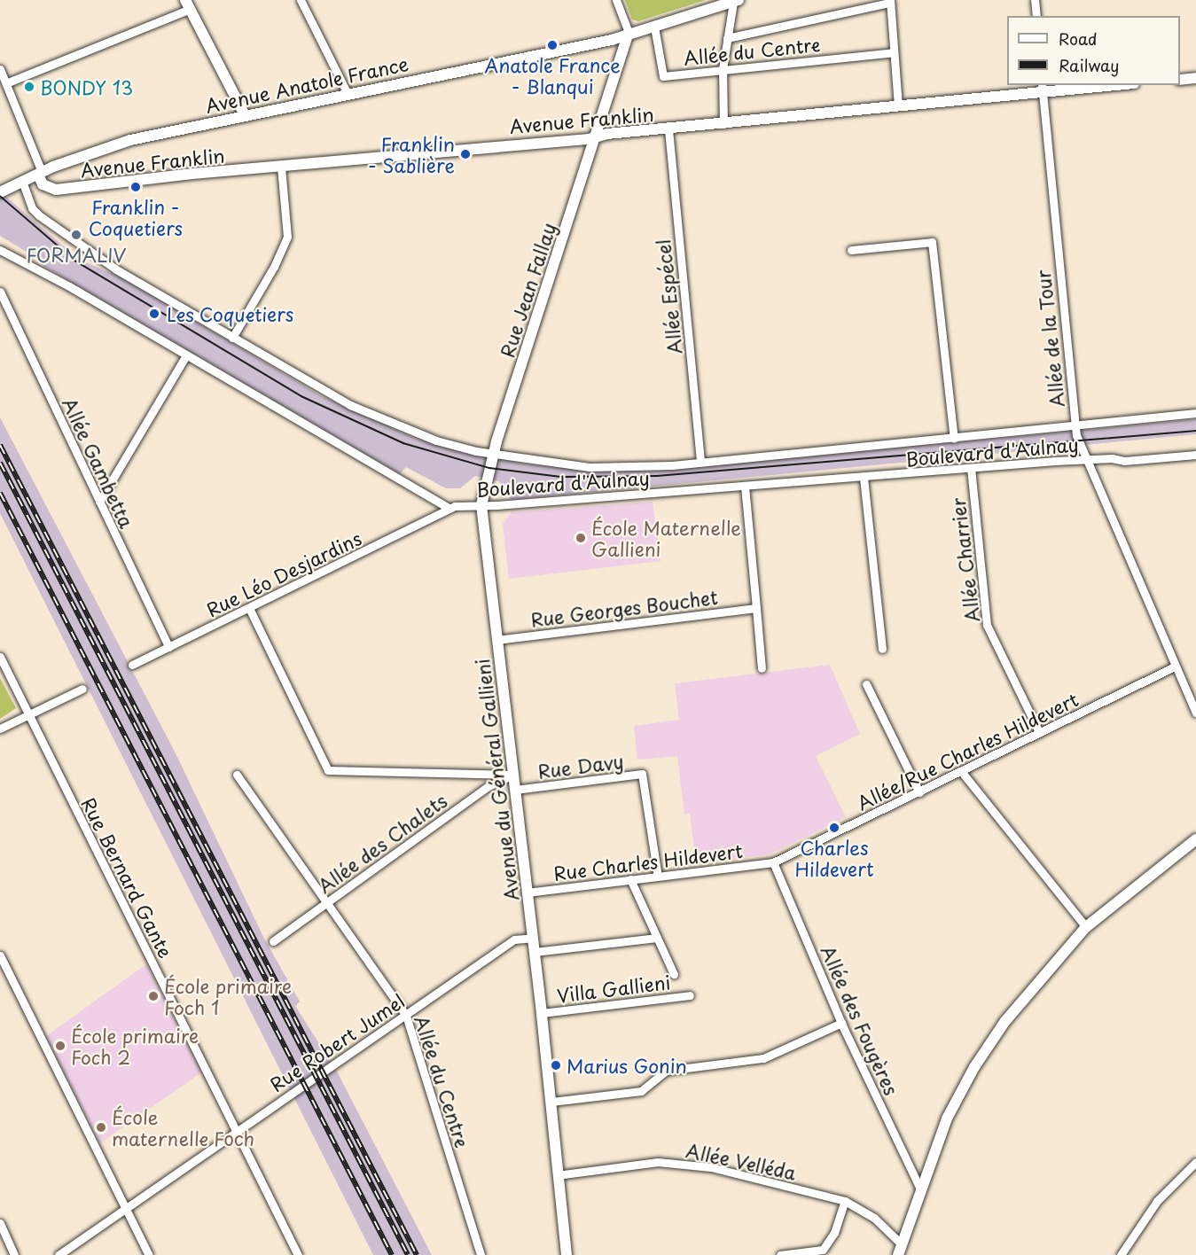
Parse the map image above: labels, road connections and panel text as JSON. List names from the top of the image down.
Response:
{
  "streets": {
    "street": [
      "Allée du Centre",
      "Avenue Anatole France",
      "Avenue Franklin",
      "Rue Jean Fallay",
      "Allée Espécel",
      "Allée de la Tour",
      "Boulevard d'Aulnay",
      "Allée Gambetta",
      "Allée Charrier",
      "Rue Léo Desjardins",
      "Rue Georges Bouchet",
      "Allée/Rue Charles Hildevert",
      "Rue Davy",
      "Avenue du Général Gallieni",
      "Allée des Chalets",
      "Rue Charles Hildevert",
      "Rue Bernard Gante",
      "Villa Gallieni",
      "Allée des Fougères",
      "Rue Robert Jumel",
      "Allée Velléda"
    ]
  },
  "crossings": [
    ["Allée du Centre", "Avenue Anatole France"],
    ["Allée du Centre", "Allée des Chalets"],
    ["Allée du Centre", "Rue Robert Jumel"],
    ["Avenue Anatole France", "Avenue Franklin"],
    ["Avenue Anatole France", "Rue Jean Fallay"],
    ["Avenue Anatole France", "Boulevard d'Aulnay"],
    ["Avenue Franklin", "Rue Jean Fallay"],
    ["Avenue Franklin", "Allée Espécel"],
    ["Avenue Franklin", "Allée de la Tour"],
    ["Rue Jean Fallay", "Boulevard d'Aulnay"],
    ["Rue Jean Fallay", "Avenue du Général Gallieni"],
    ["Allée Espécel", "Boulevard d'Aulnay"],
    ["Allée de la Tour", "Boulevard d'Aulnay"],
    ["Allée de la Tour", "Allée/Rue Charles Hildevert"],
    ["Boulevard d'Aulnay", "Allée Charrier"],
    ["Boulevard d'Aulnay", "Rue Léo Desjardins"],
    ["Boulevard d'Aulnay", "Avenue du Général Gallieni"],
    ["Allée Gambetta", "Rue Léo Desjardins"],
    ["Allée Charrier", "Allée/Rue Charles Hildevert"],
    ["Rue Georges Bouchet", "Avenue du Général Gallieni"],
    ["Allée/Rue Charles Hildevert", "Rue Charles Hildevert"],
    ["Allée/Rue Charles Hildevert", "Allée des Fougères"],
    ["Rue Davy", "Avenue du Général Gallieni"],
    ["Rue Davy", "Rue Charles Hildevert"],
    ["Avenue du Général Gallieni", "Allée des Chalets"],
    ["Avenue du Général Gallieni", "Rue Charles Hildevert"],
    ["Avenue du Général Gallieni", "Villa Gallieni"],
    ["Avenue du Général Gallieni", "Rue Robert Jumel"],
    ["Avenue du Général Gallieni", "Allée Velléda"],
    ["Rue Charles Hildevert", "Allée des Fougères"],
    ["Rue Bernard Gante", "Rue Robert Jumel"]
  ],
  "places": [
    "Anatole France - Blanqui",
    "BONDY 13",
    "Franklin - Sablière",
    "Franklin - Coquetiers",
    "FORMALIV",
    "Les Coquetiers",
    "École Maternelle Gallieni",
    "Charles Hildevert",
    "École primaire Foch 1",
    "École primaire Foch 2",
    "Marius Gonin",
    "École maternelle Foch"
  ],
  "legend": ["Road", "Railway"]
}
